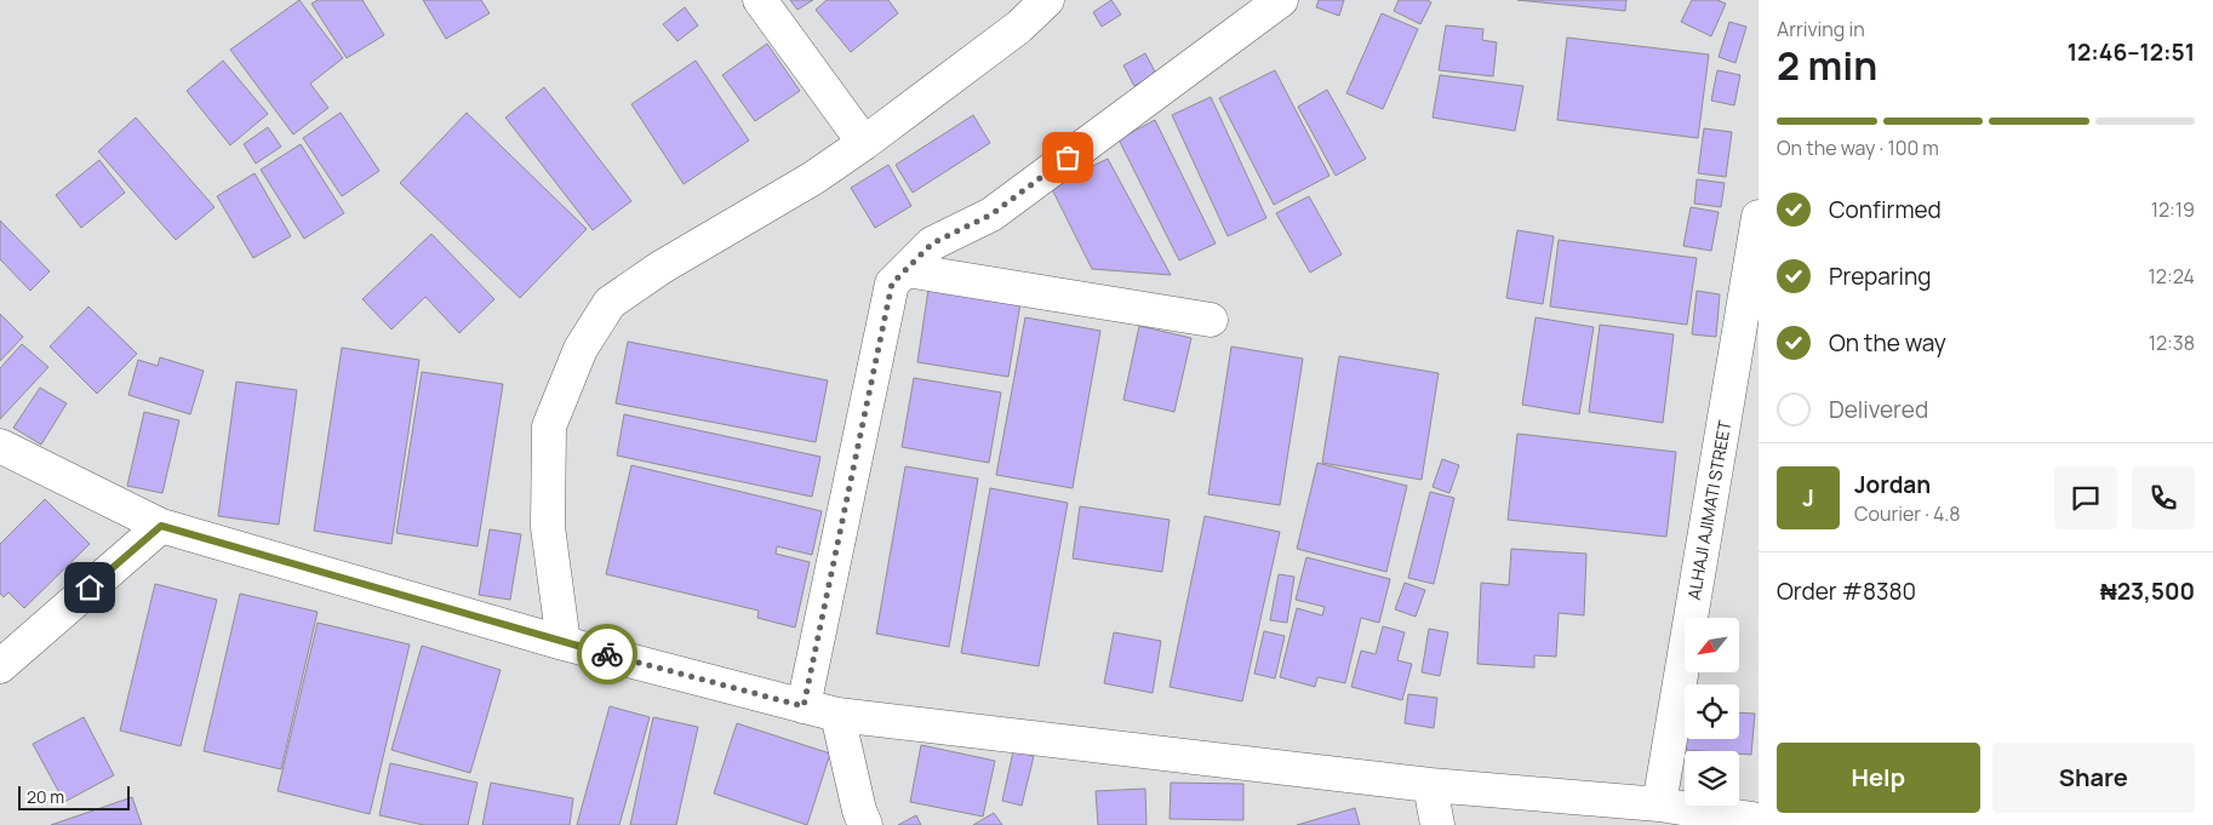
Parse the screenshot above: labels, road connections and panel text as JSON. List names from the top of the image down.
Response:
{
  "streets": {
    "street": ["ALHAJI AJIMATI STREET"]
  },
  "scale_bar": "20 m",
  "north": "bottom left",
  "page": {
    "heading": ["2 min", "Arriving in", "12:46–12:51"],
    "panel": [
      "Jordan",
      "Courier · 4.8",
      "Order #8380",
      "₦23,500"
    ],
    "bar": "On the way · 100 m",
    "list": [
      ["Confirmed", "12:19"],
      ["Preparing", "12:24"],
      ["On the way", "12:38"],
      "Delivered"
    ],
    "round": "J",
    "buttons": ["Help", "Share"],
    "scale": "20 m"
  }
}
